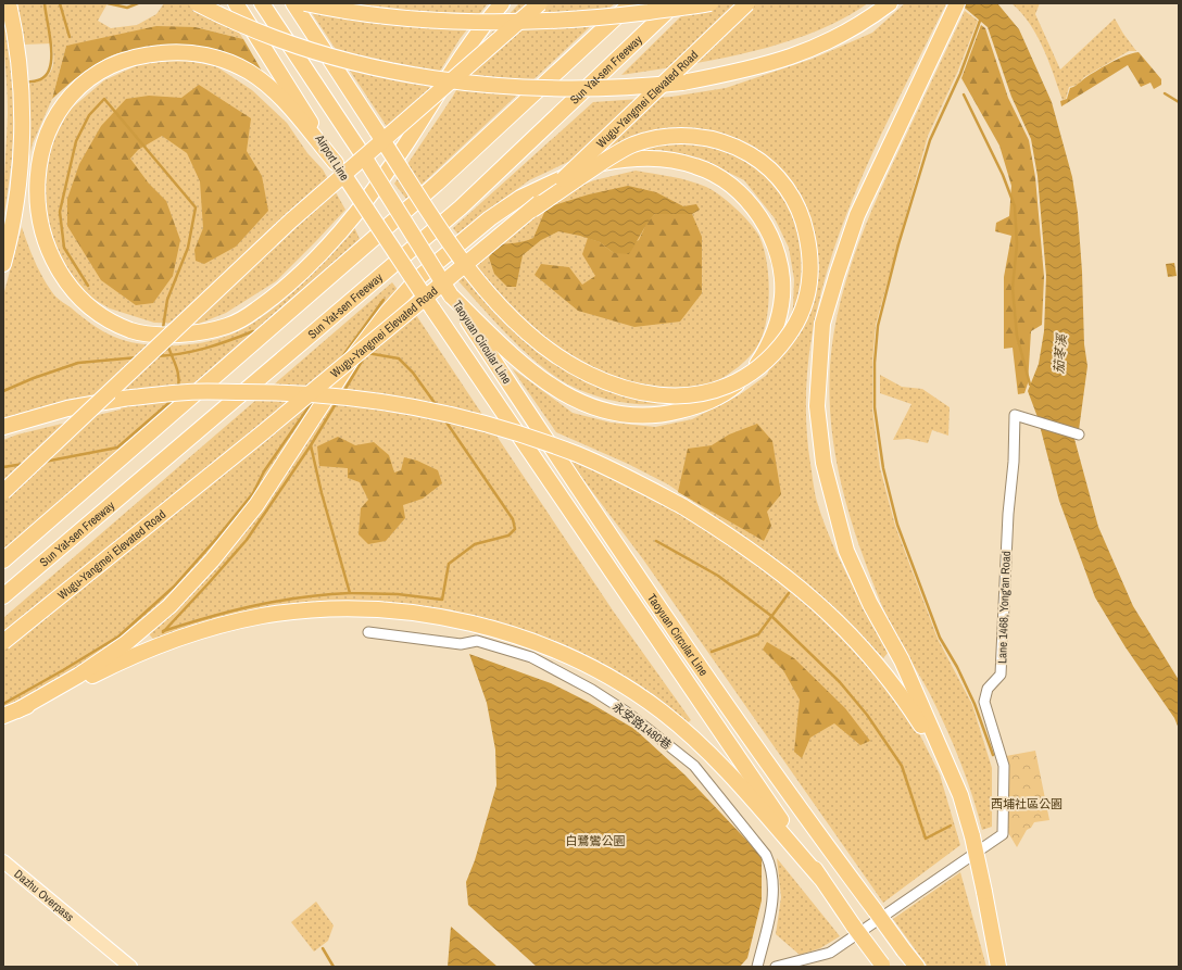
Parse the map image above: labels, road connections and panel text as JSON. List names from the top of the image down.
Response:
{
  "streets": {
    "highway": [
      "Sun Yat-sen Freeway",
      "Wugu-Yangmei Elevated Road",
      "Airport Line",
      "Taoyuan Circular Line"
    ],
    "main road": ["Dazhu Overpass"],
    "street": ["Lane 1468, Yong'an Road", "永安路1480巷"]
  },
  "crossings": [
    ["Airport Line", "Taoyuan Circular Line"]
  ],
  "water": ["茄苳溪"],
  "parks": ["西埔社區公園", "白鷺鸞公園"]
}
